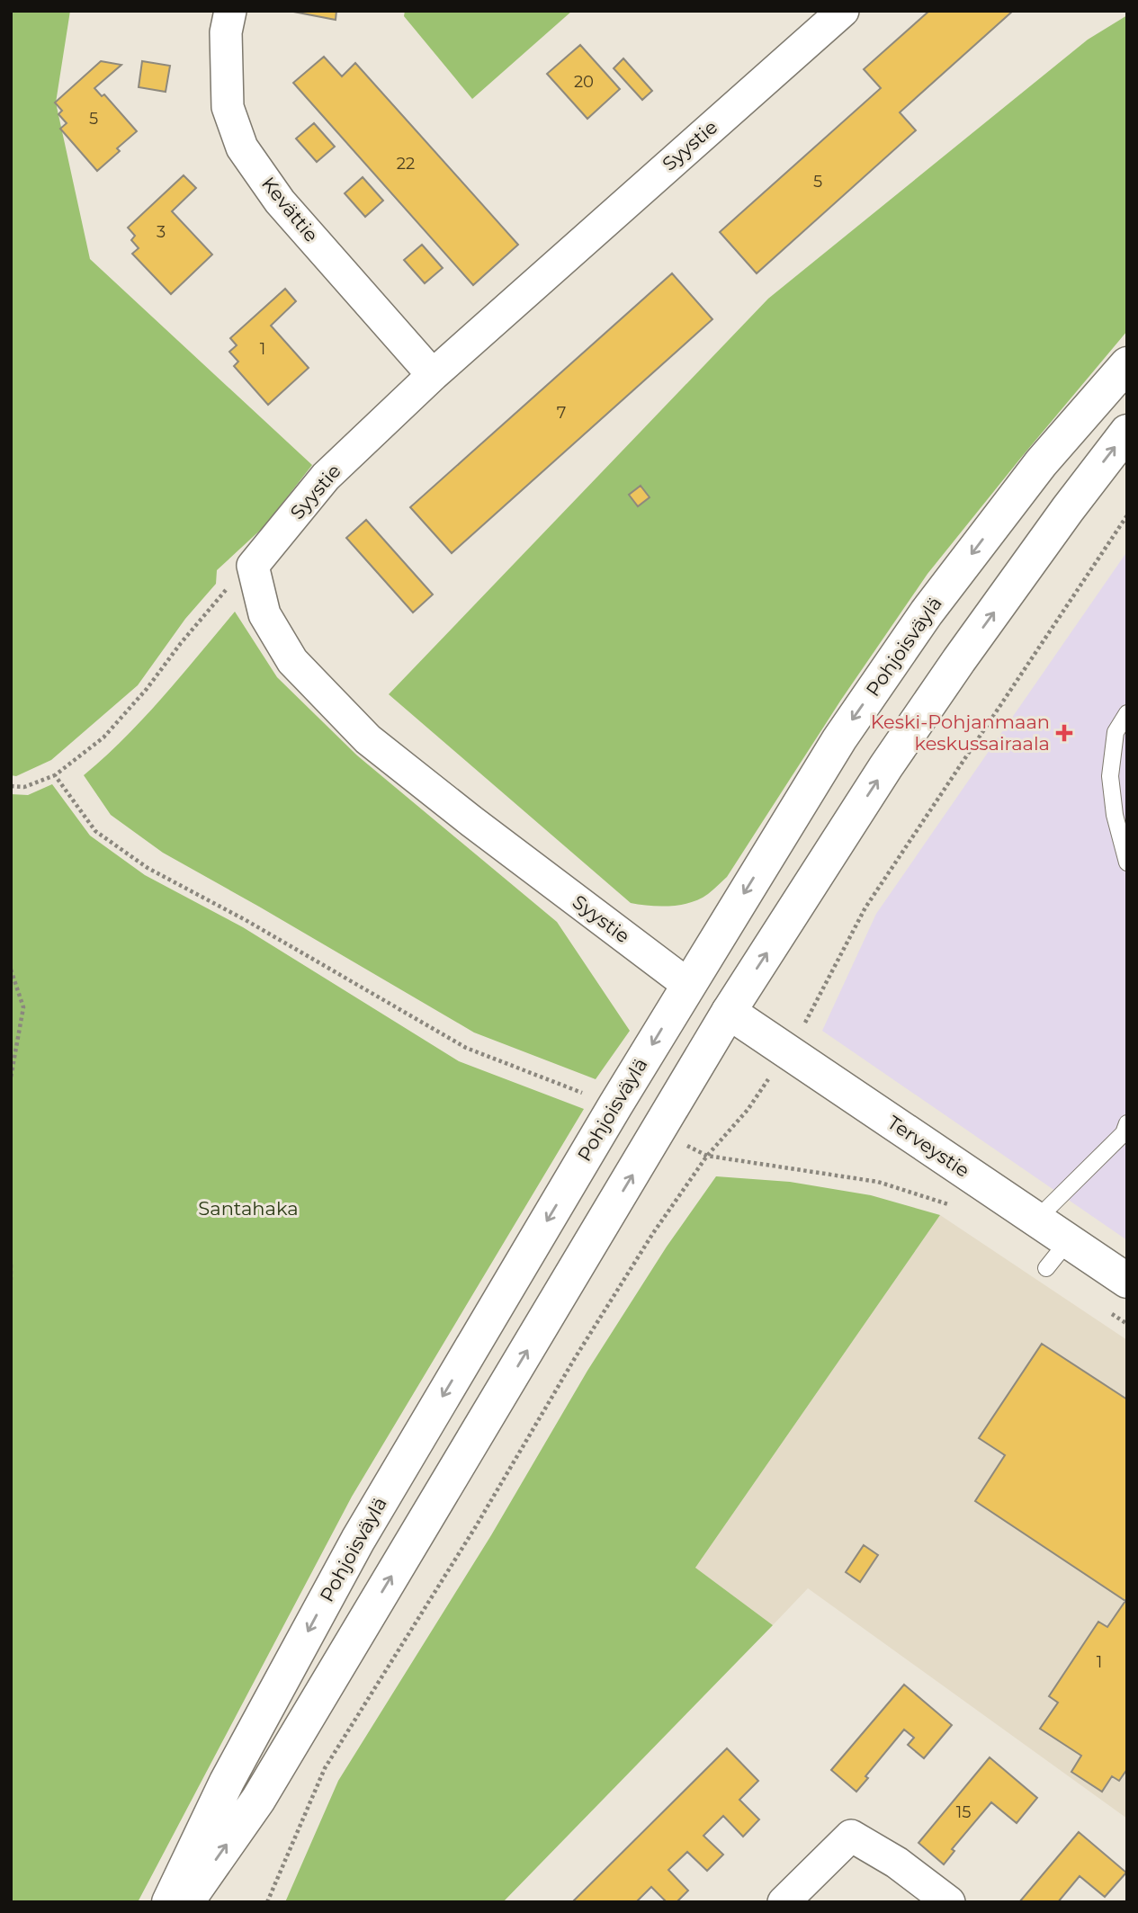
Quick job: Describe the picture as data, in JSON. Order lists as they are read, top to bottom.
{
  "streets": {
    "main road": ["Pohjoisväylä", "Terveystie"],
    "street": ["Syystie", "Kevättie"]
  },
  "crossings": [
    ["Syystie", "Kevättie"],
    ["Syystie", "Pohjoisväylä"],
    ["Syystie", "Terveystie"],
    ["Pohjoisväylä", "Terveystie"]
  ],
  "parks": ["Santahaka"],
  "places": {
    "health": ["Keski-Pohjanmaan keskussairaala"]
  },
  "house_numbers": [
    "20",
    "5",
    "22",
    "5",
    "3",
    "1",
    "7",
    "1",
    "15"
  ]
}
